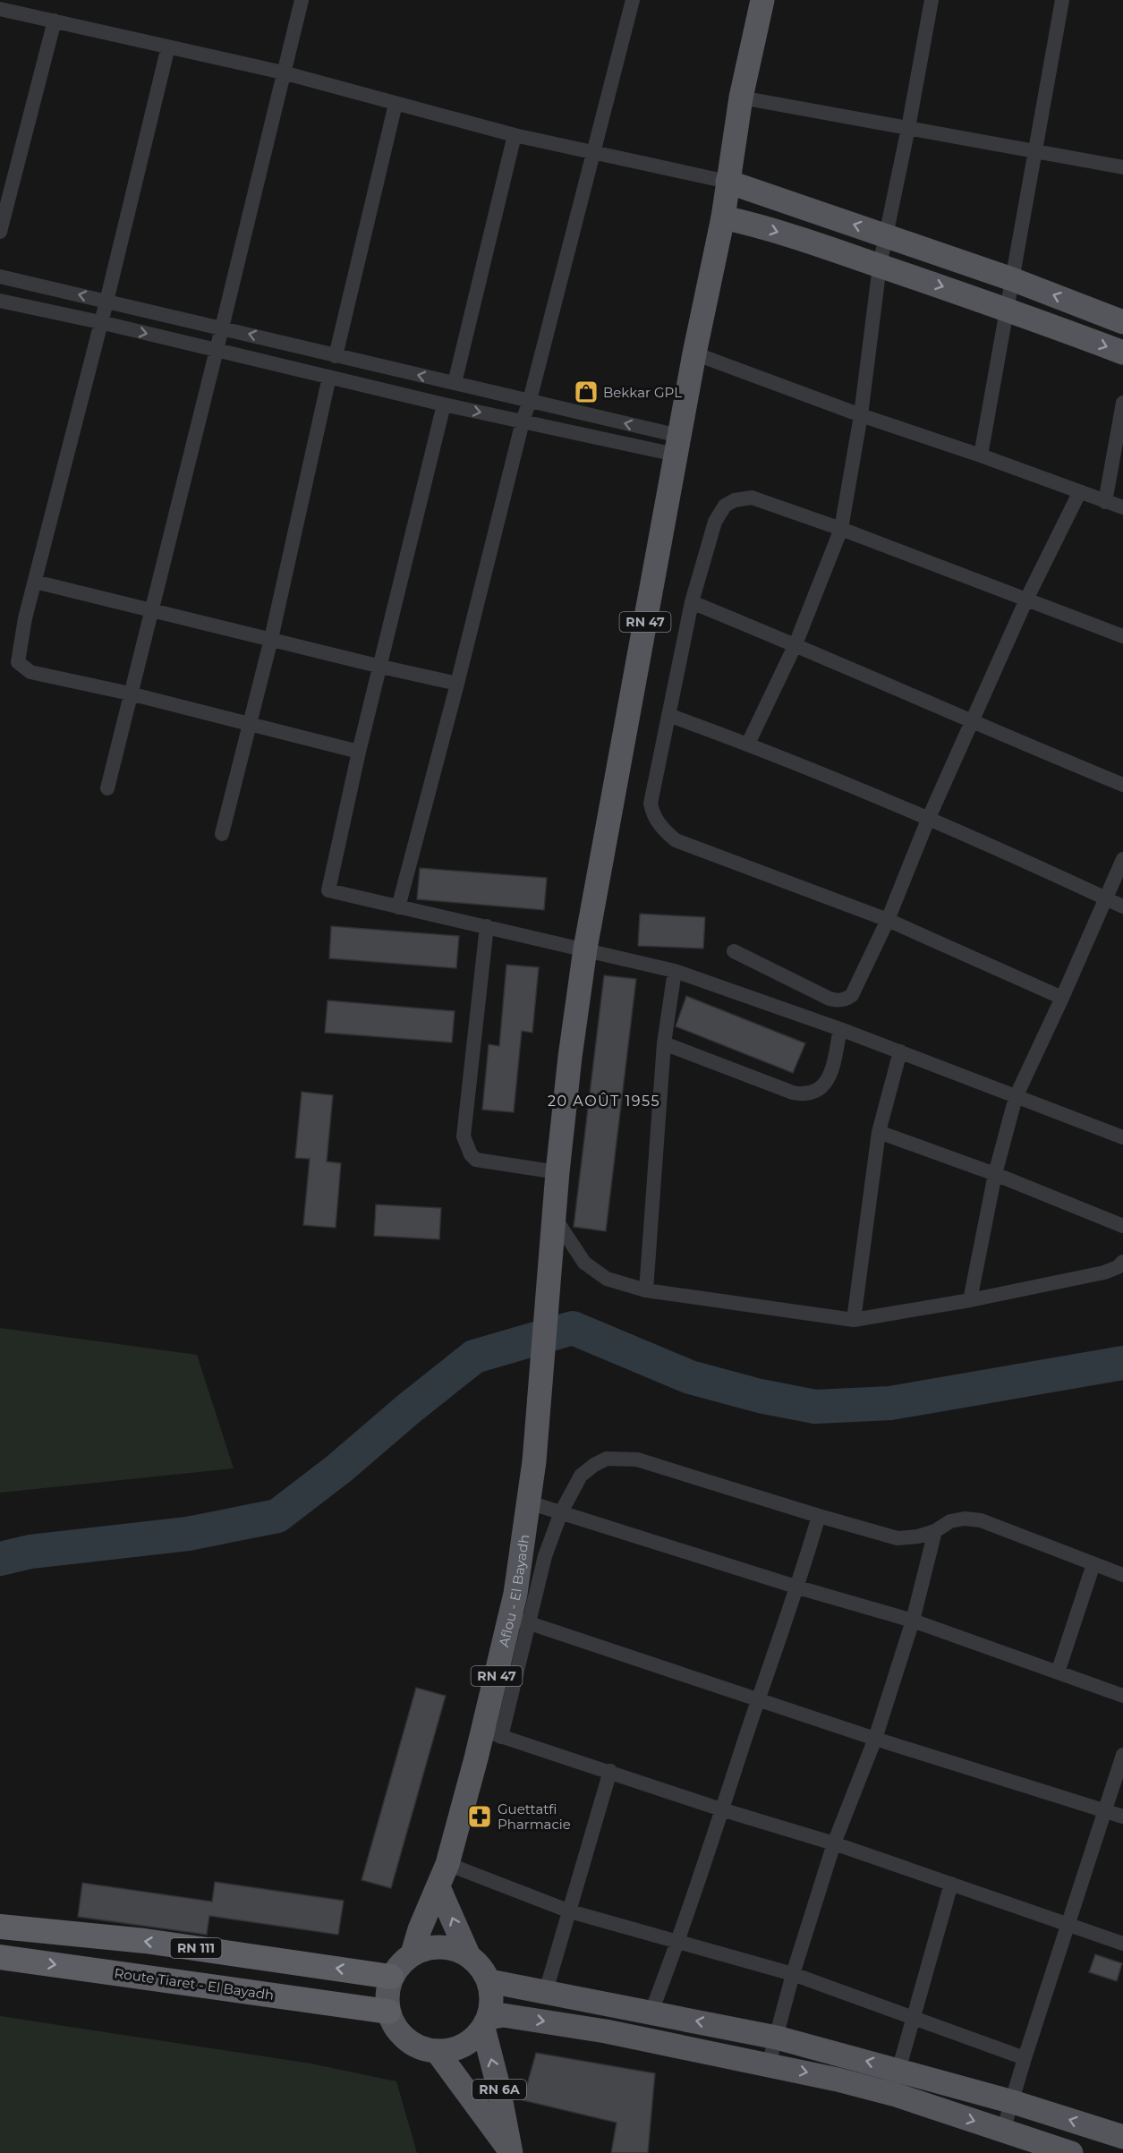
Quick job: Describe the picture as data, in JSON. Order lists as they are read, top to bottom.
{
  "streets": {
    "highway": ["RN 111", "Route Tiaret - El Bayadh"],
    "main road": ["RN 47", "Aflou - El Bayadh", "RN 6A"]
  },
  "crossings": [
    ["RN 47", "Aflou - El Bayadh"],
    ["Aflou - El Bayadh", "RN 111"],
    ["Aflou - El Bayadh", "Route Tiaret - El Bayadh"],
    ["Aflou - El Bayadh", "RN 6A"],
    ["RN 111", "Route Tiaret - El Bayadh"],
    ["RN 111", "RN 6A"],
    ["Route Tiaret - El Bayadh", "RN 6A"]
  ],
  "districts": ["20 AOÛT 1955"],
  "places": {
    "shop": ["Bekkar GPL"],
    "pharmacy": ["Guettatfi Pharmacie"]
  }
}
